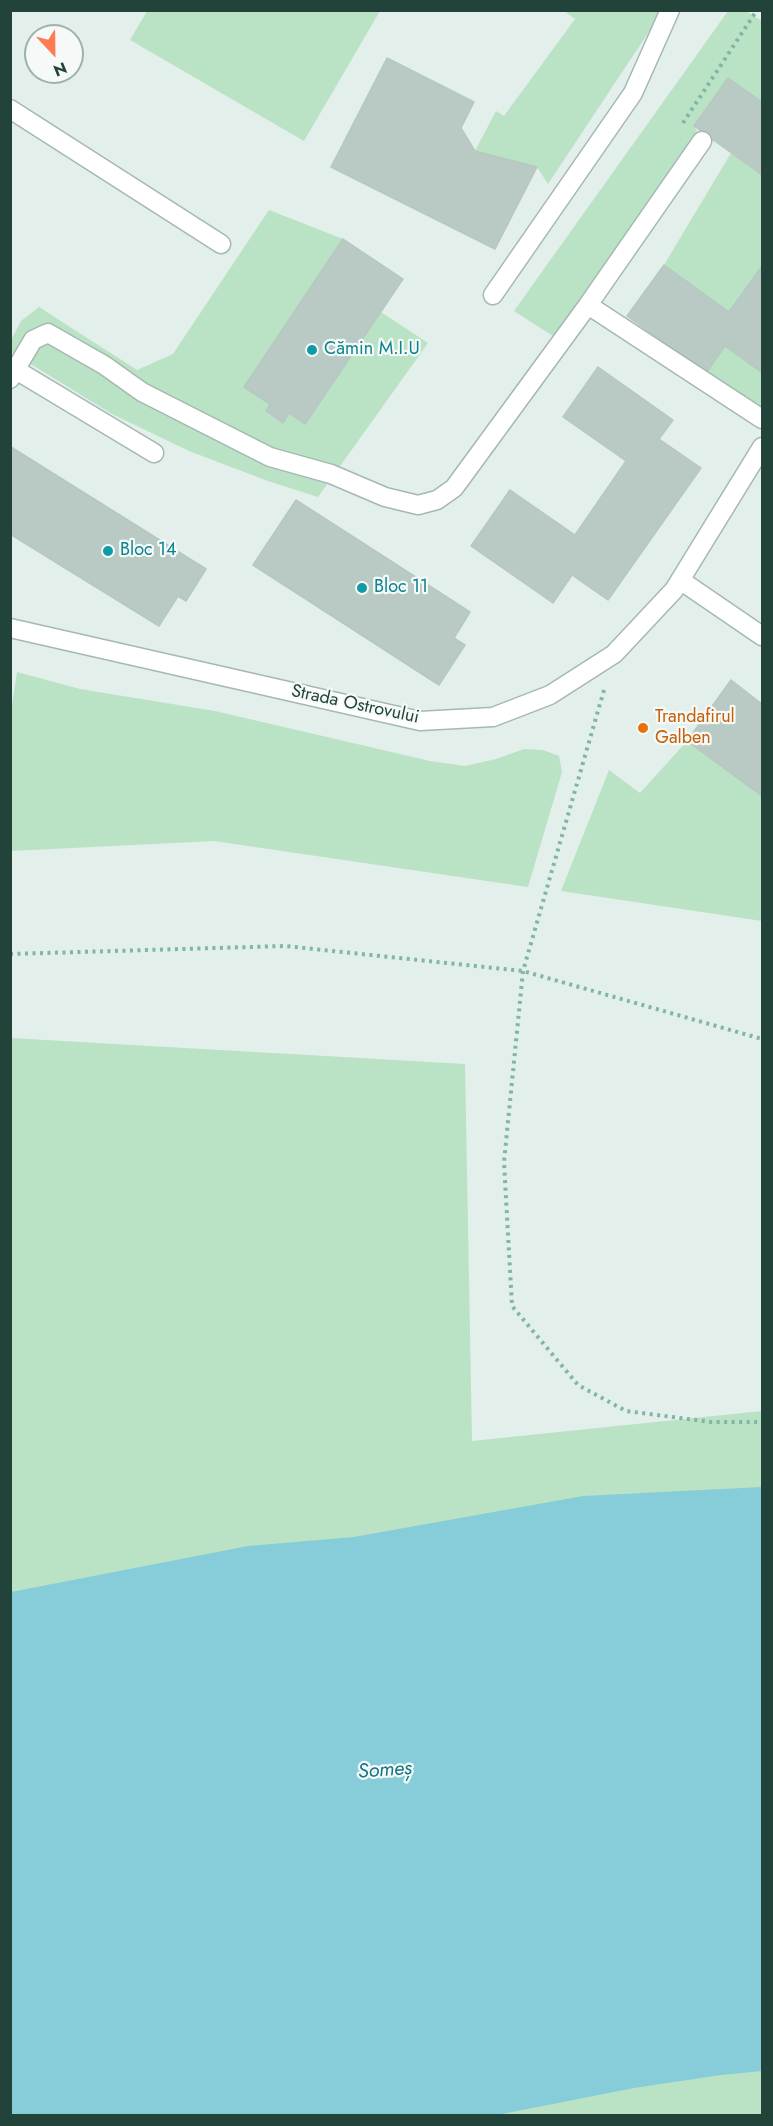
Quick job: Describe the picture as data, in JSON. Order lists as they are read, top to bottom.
{
  "streets": {
    "street": ["Strada Ostrovului"]
  },
  "water": ["Someș"],
  "places": [
    "Cămin M.I.U",
    "Bloc 14",
    "Bloc 11",
    "Trandafirul Galben"
  ],
  "north": "bottom"
}
